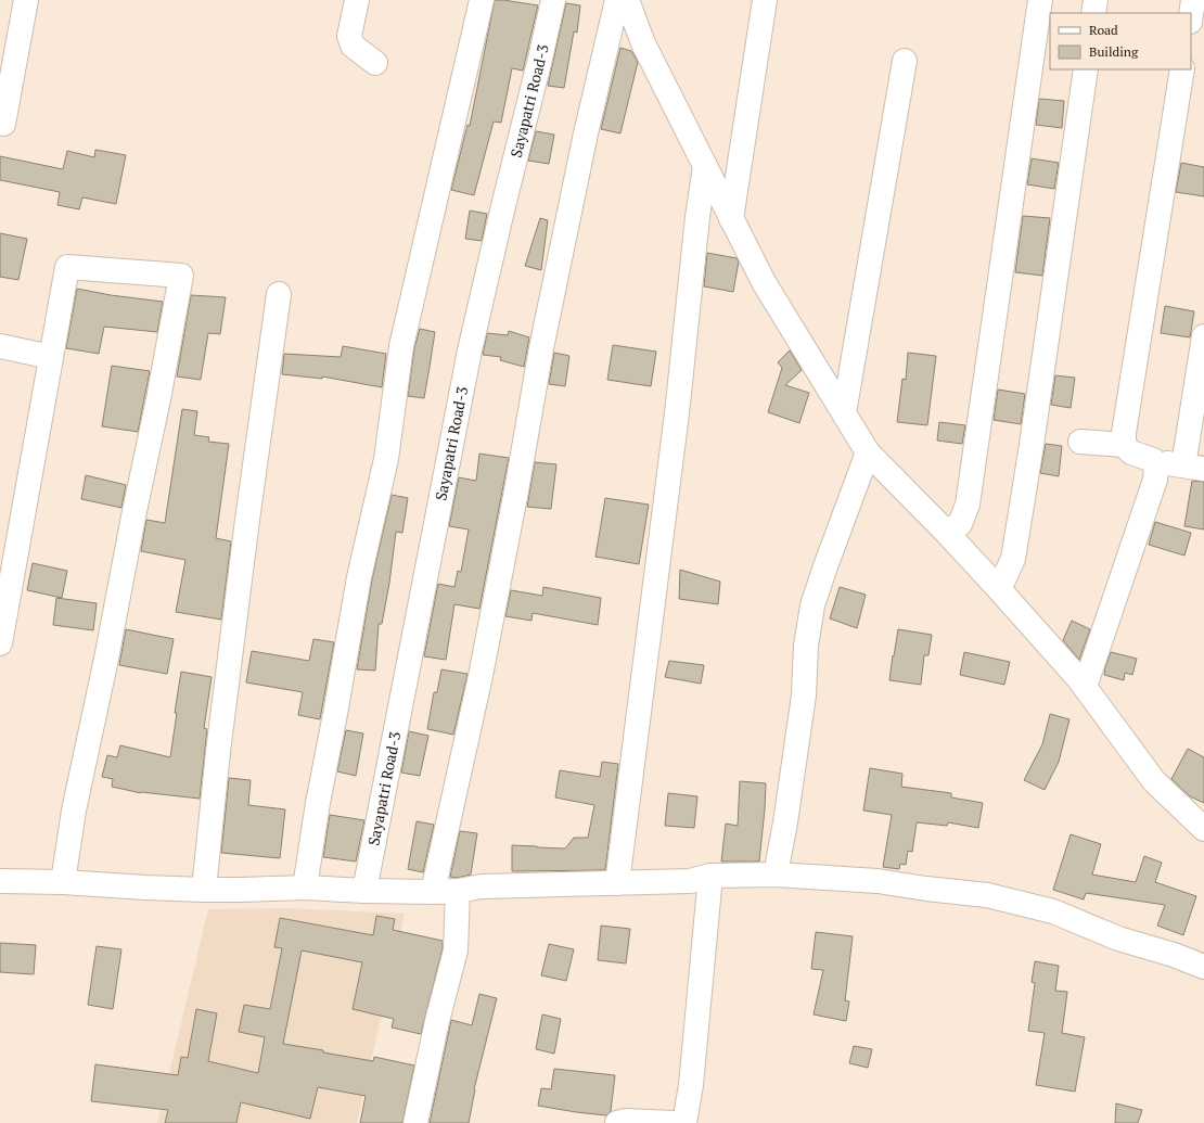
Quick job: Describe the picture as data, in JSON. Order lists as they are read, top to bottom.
{
  "streets": {
    "street": ["Sayapatri Road-3"]
  },
  "legend": ["Road", "Building"]
}
